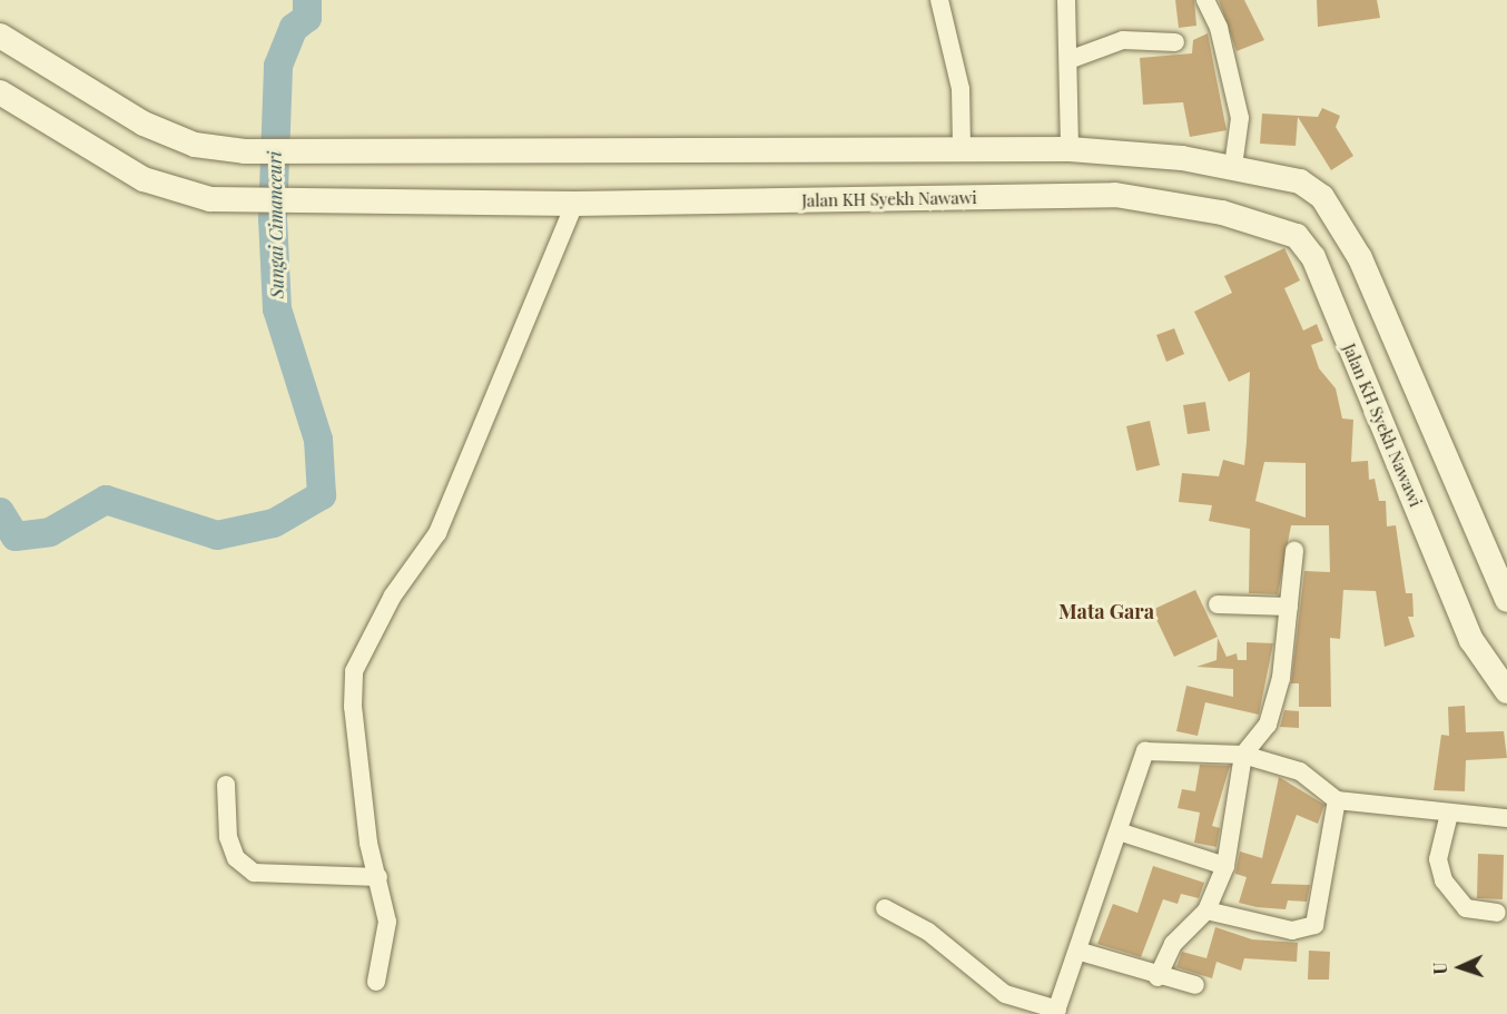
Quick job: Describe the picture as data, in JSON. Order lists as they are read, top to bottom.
{
  "streets": {
    "main road": ["Jalan KH Syekh Nawawi"]
  },
  "districts": ["Mata Gara"],
  "water": ["Sungai Cimanceuri"],
  "north": "left"
}
